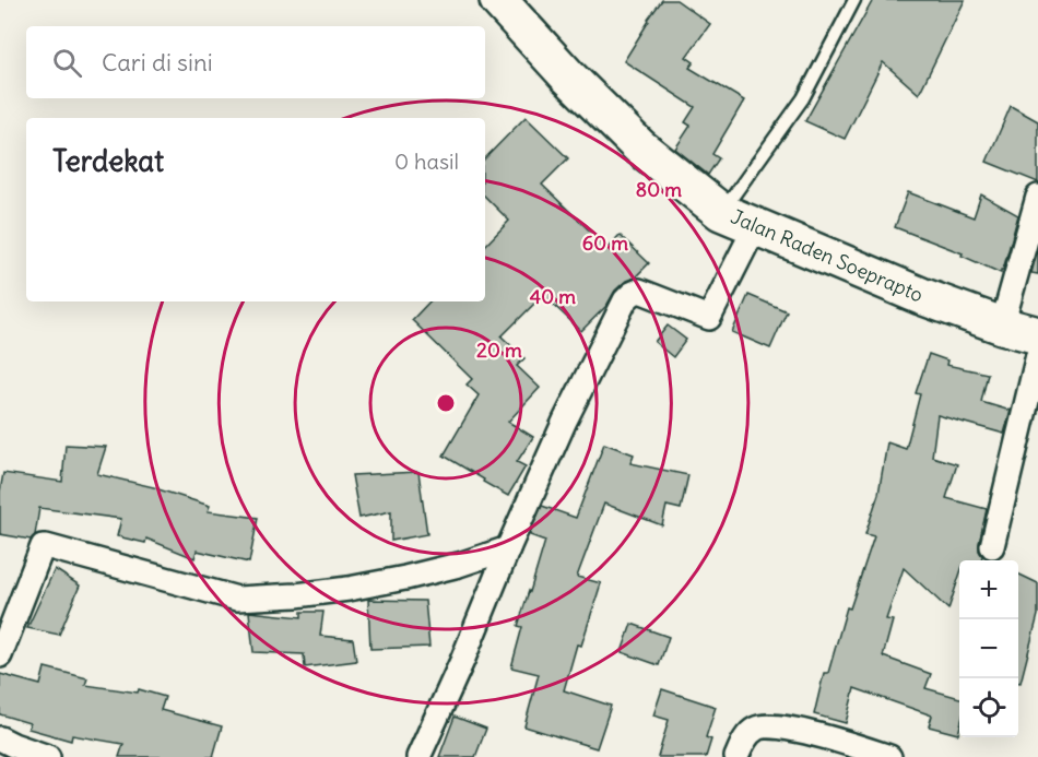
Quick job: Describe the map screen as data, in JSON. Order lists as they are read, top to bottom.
{
  "streets": {
    "highway": ["Jalan Raden Soeprapto"]
  },
  "page": {
    "search": "Cari di sini",
    "heading": ["Terdekat", "0 hasil"],
    "map_buttons": ["+", "−"]
  },
  "rings": [
    "80 m",
    "60 m",
    "40 m",
    "20 m"
  ]
}
